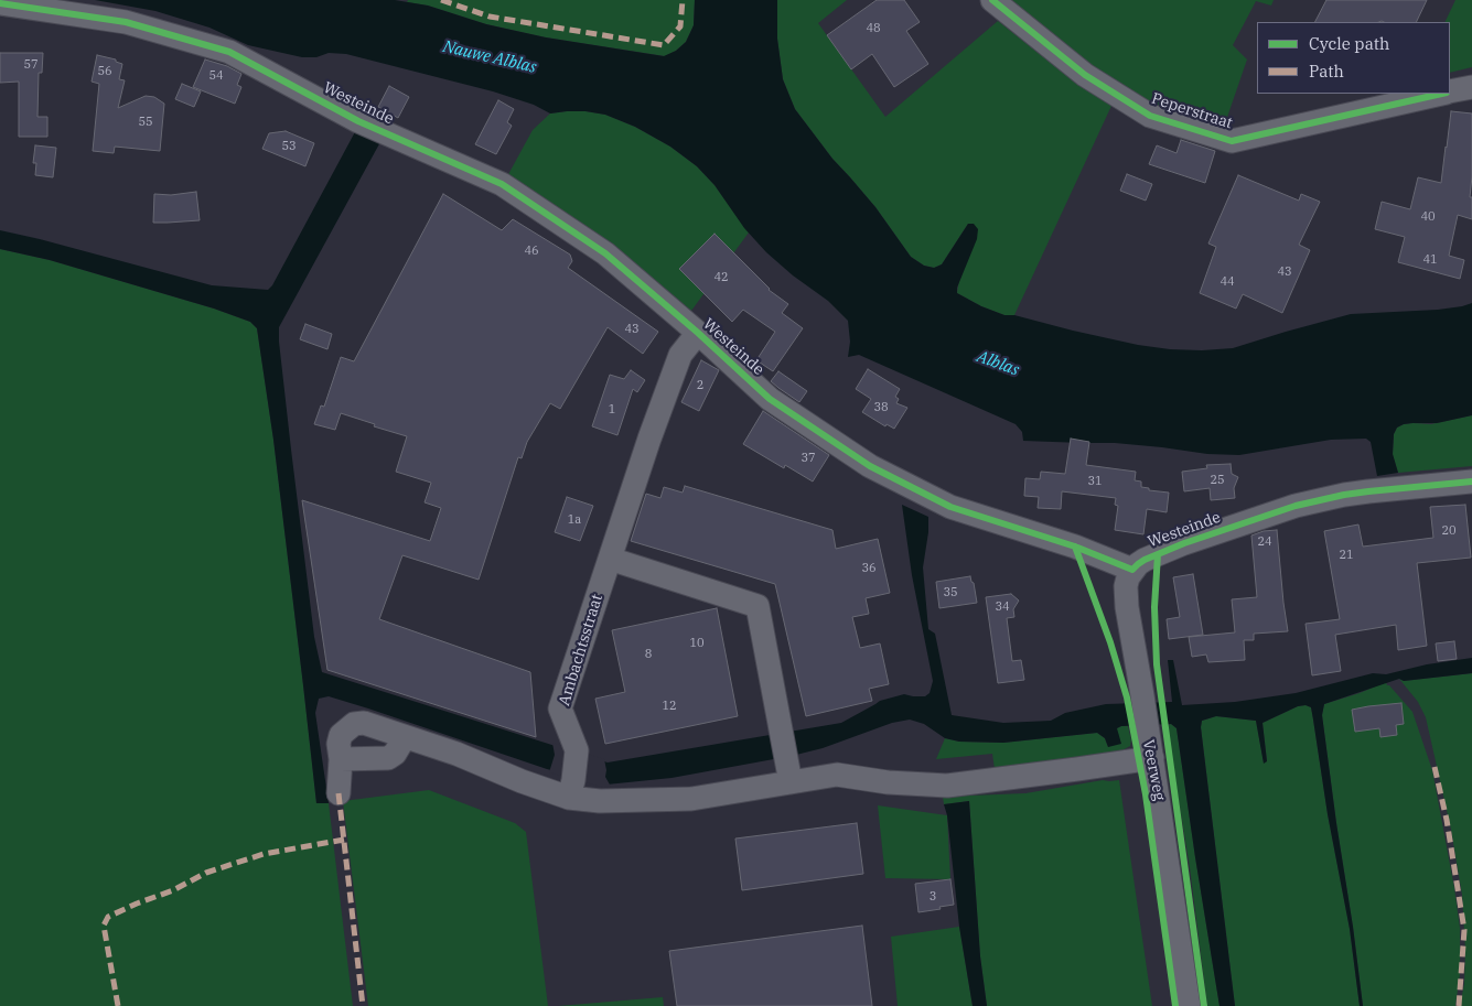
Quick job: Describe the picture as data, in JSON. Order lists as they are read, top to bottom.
{
  "streets": {
    "street": [
      "Westeinde",
      "Peperstraat",
      "Ambachtsstraat",
      "Veerweg"
    ]
  },
  "crossings": [
    ["Westeinde", "Ambachtsstraat"],
    ["Westeinde", "Veerweg"]
  ],
  "water": ["Nauwe Alblas", "Alblas"],
  "house_numbers": [
    "48",
    "57",
    "56",
    "54",
    "55",
    "53",
    "40",
    "46",
    "41",
    "43",
    "42",
    "44",
    "43",
    "2",
    "38",
    "1",
    "37",
    "25",
    "31",
    "1a",
    "20",
    "24",
    "21",
    "36",
    "35",
    "34",
    "10",
    "8",
    "12",
    "3"
  ],
  "legend": ["Cycle path", "Path"]
}
